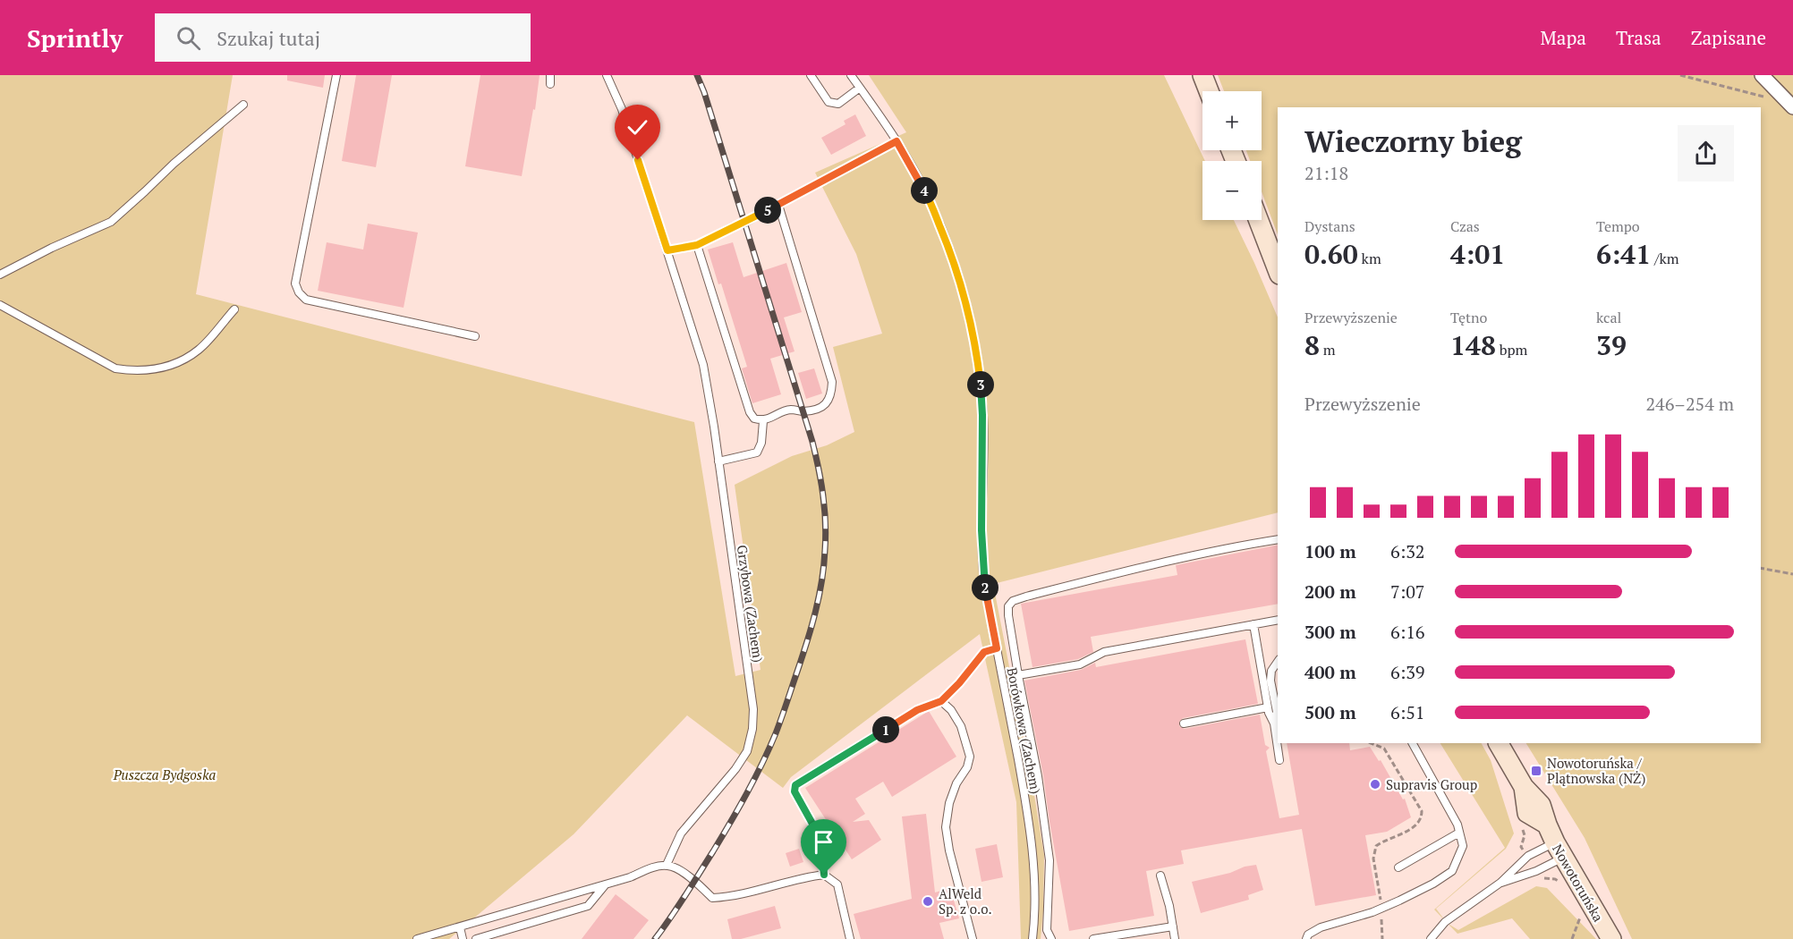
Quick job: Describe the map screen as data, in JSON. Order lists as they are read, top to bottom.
{
  "streets": {
    "main road": ["Nowotoruńska"],
    "lane": ["Grzybowa (Zachem)", "Borówkowa (Zachem)"]
  },
  "parks": ["Puszcza Bydgoska"],
  "places": {
    "transit": ["Nowotoruńska / Plątnowska (NŻ)"],
    "other": ["Supravis Group", "AlWeld Sp. z o.o."]
  },
  "page": {
    "header": "Sprintly",
    "search": "Szukaj tutaj",
    "nav": ["Mapa", "Trasa", "Zapisane"],
    "map_buttons": ["+", "−"],
    "heading": ["Wieczorny bieg", "21:18"],
    "pins": [
      "4",
      "5",
      "3",
      "2",
      "1"
    ],
    "stats": [
      ["Dystans", "0.60 km"],
      ["Czas", "4:01"],
      ["Tempo", "6:41 /km"],
      ["Przewyższenie", "8 m"],
      ["Tętno", "148 bpm"],
      ["kcal", "39"]
    ],
    "chart": ["Przewyższenie", "246–254 m"],
    "list": [
      {
        "name": "100 m",
        "note": "6:32"
      },
      {
        "name": "200 m",
        "note": "7:07"
      },
      {
        "name": "300 m",
        "note": "6:16"
      },
      {
        "name": "400 m",
        "note": "6:39"
      },
      {
        "name": "500 m",
        "note": "6:51"
      }
    ]
  }
}
